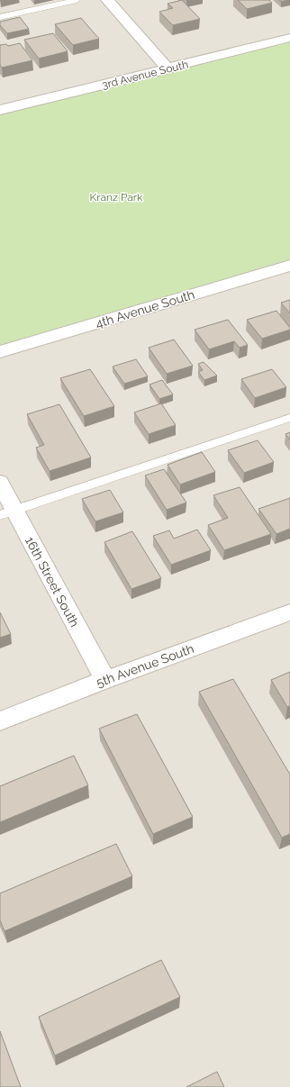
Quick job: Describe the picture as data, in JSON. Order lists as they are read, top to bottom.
{
  "streets": {
    "street": [
      "3rd Avenue South",
      "4th Avenue South",
      "16th Street South",
      "5th Avenue South"
    ]
  },
  "crossings": [
    ["16th Street South", "5th Avenue South"]
  ],
  "parks": ["Kranz Park"]
}
